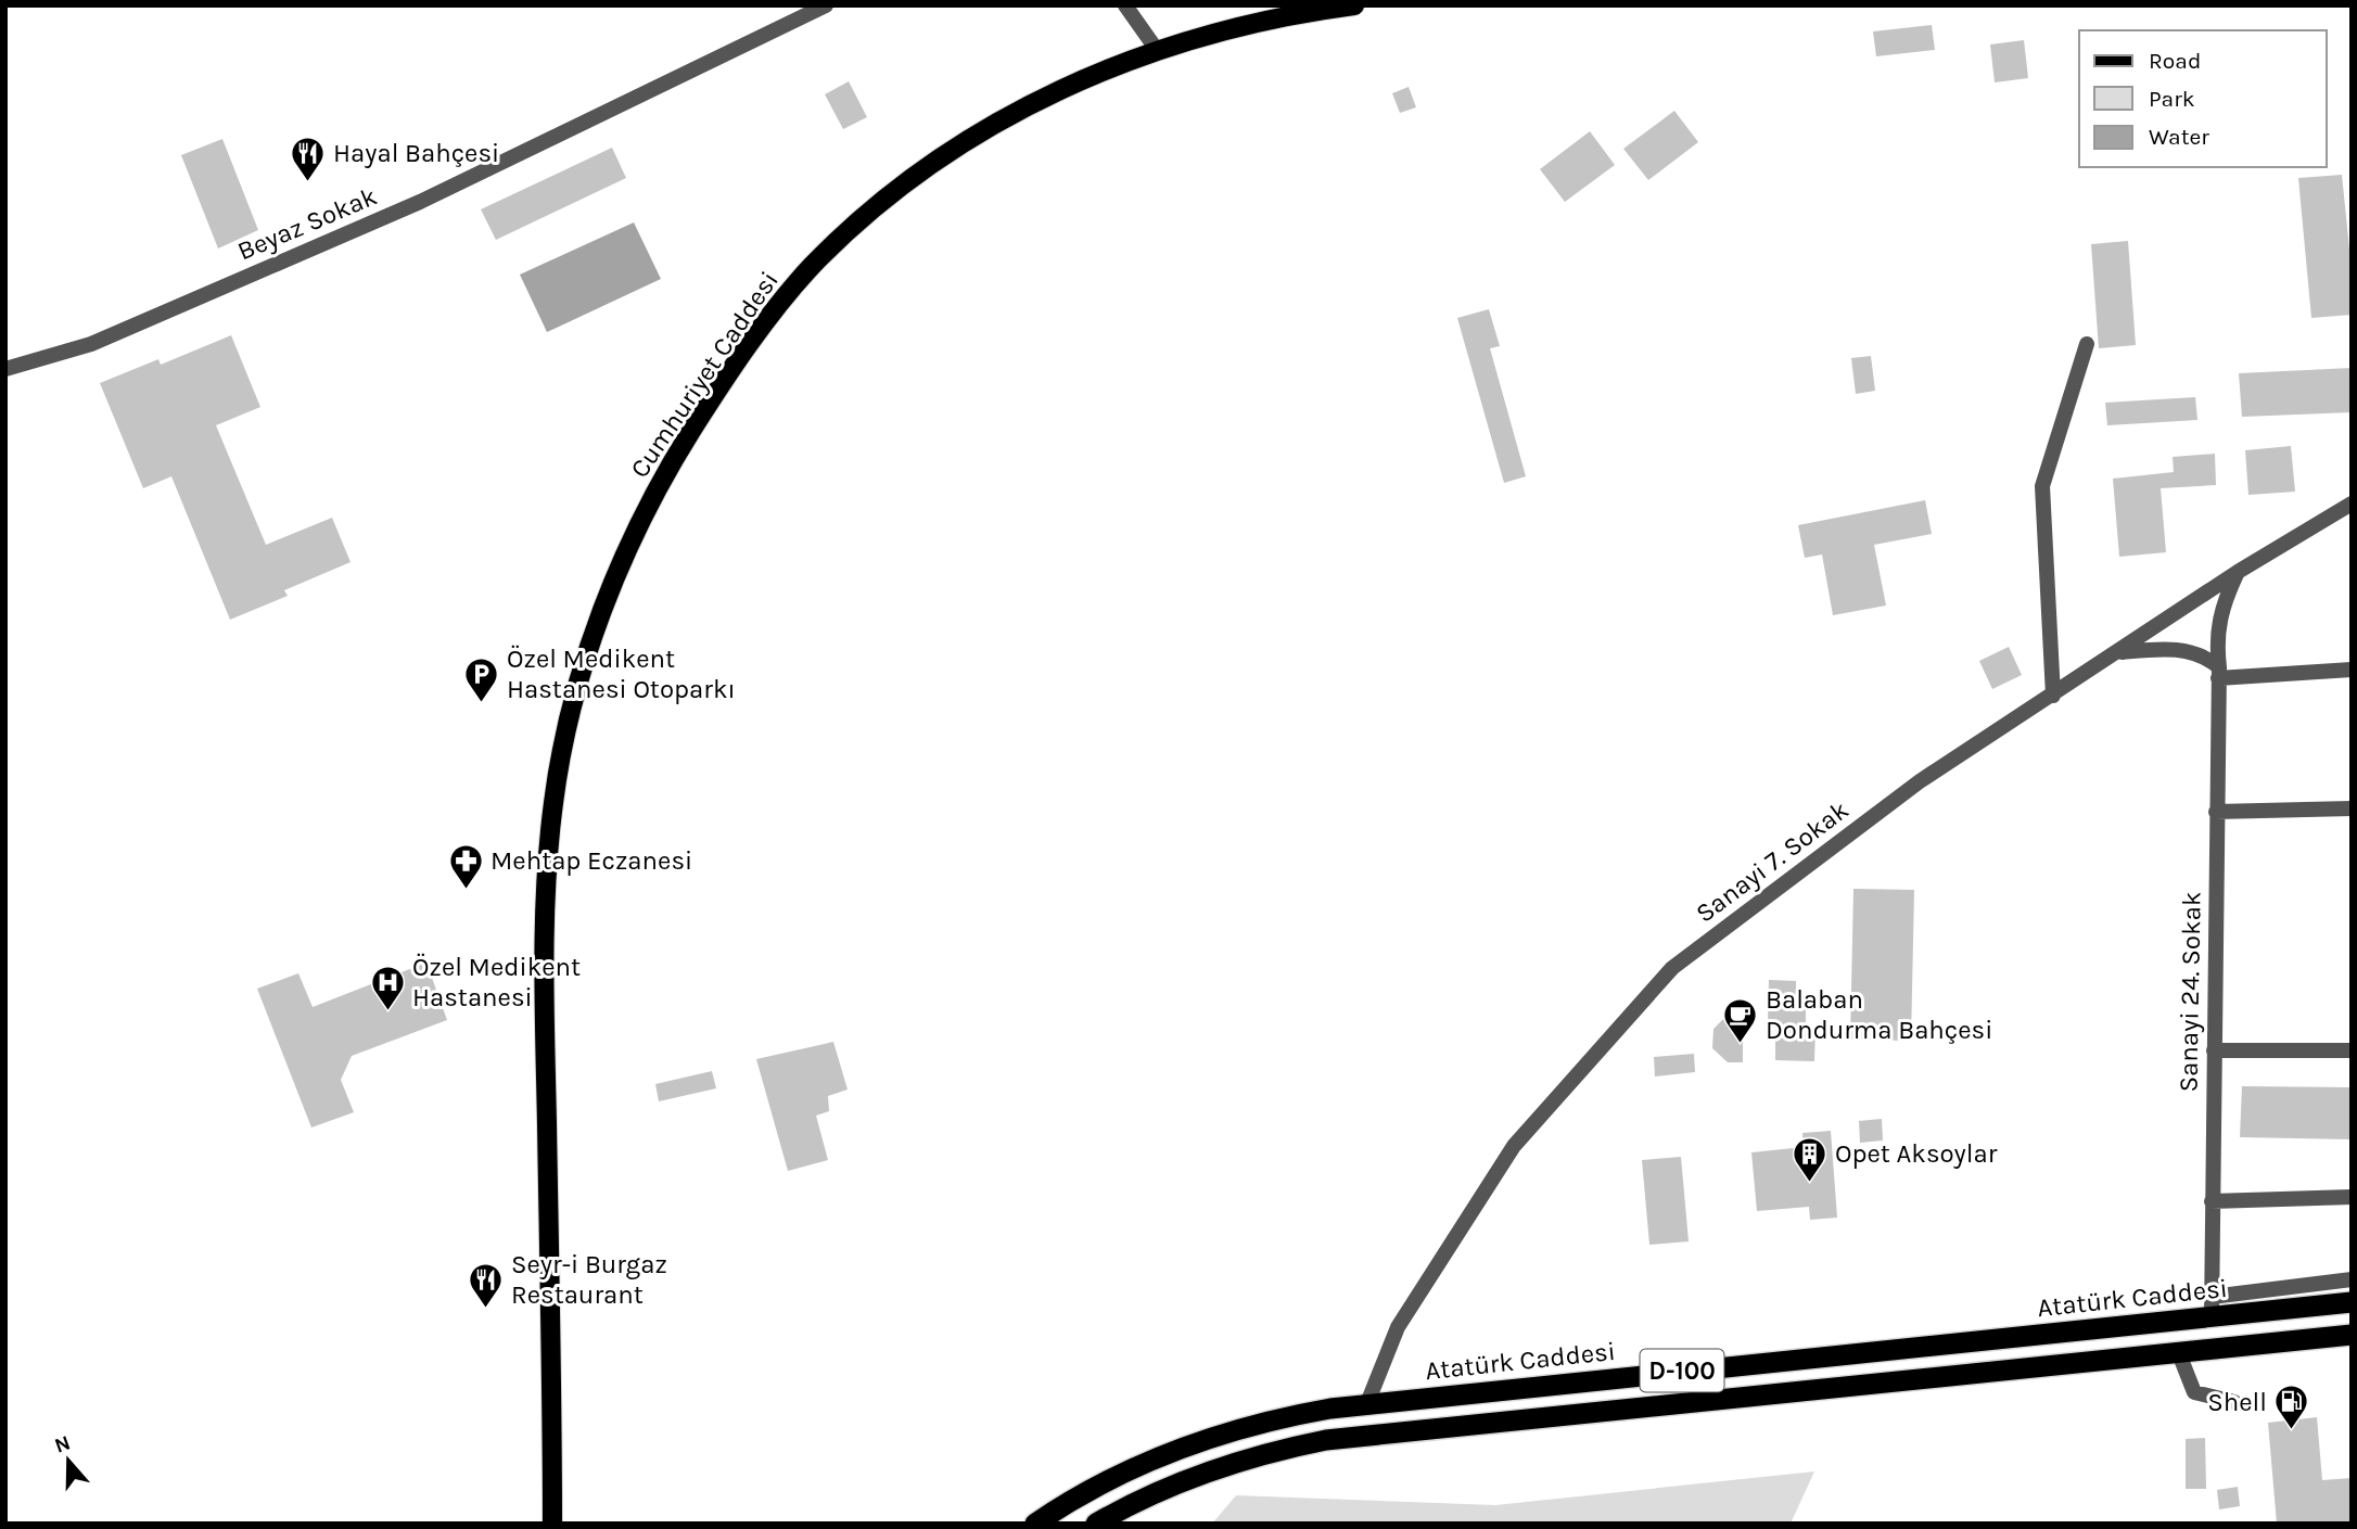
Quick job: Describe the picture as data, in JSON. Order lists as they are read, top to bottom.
{
  "streets": {
    "highway": ["Atatürk Caddesi", "D-100"],
    "main road": ["Cumhuriyet Caddesi"],
    "street": ["Beyaz Sokak", "Sanayi 7. Sokak", "Sanayi 24. Sokak"]
  },
  "crossings": [
    ["Sanayi 7. Sokak", "Sanayi 24. Sokak"],
    ["Sanayi 7. Sokak", "Atatürk Caddesi"],
    ["Sanayi 24. Sokak", "Atatürk Caddesi"]
  ],
  "places": {
    "restaurant": ["Hayal Bahçesi", "Seyr-i Burgaz Restaurant"],
    "parking": ["Özel Medikent Hastanesi Otoparkı"],
    "pharmacy": ["Mehtap Eczanesi"],
    "hospital": ["Özel Medikent Hastanesi"],
    "cafe": ["Balaban Dondurma Bahçesi"],
    "building": ["Opet Aksoylar"],
    "fuel station": ["Shell"]
  },
  "legend": ["Road", "Park", "Water"],
  "north": "top"
}
